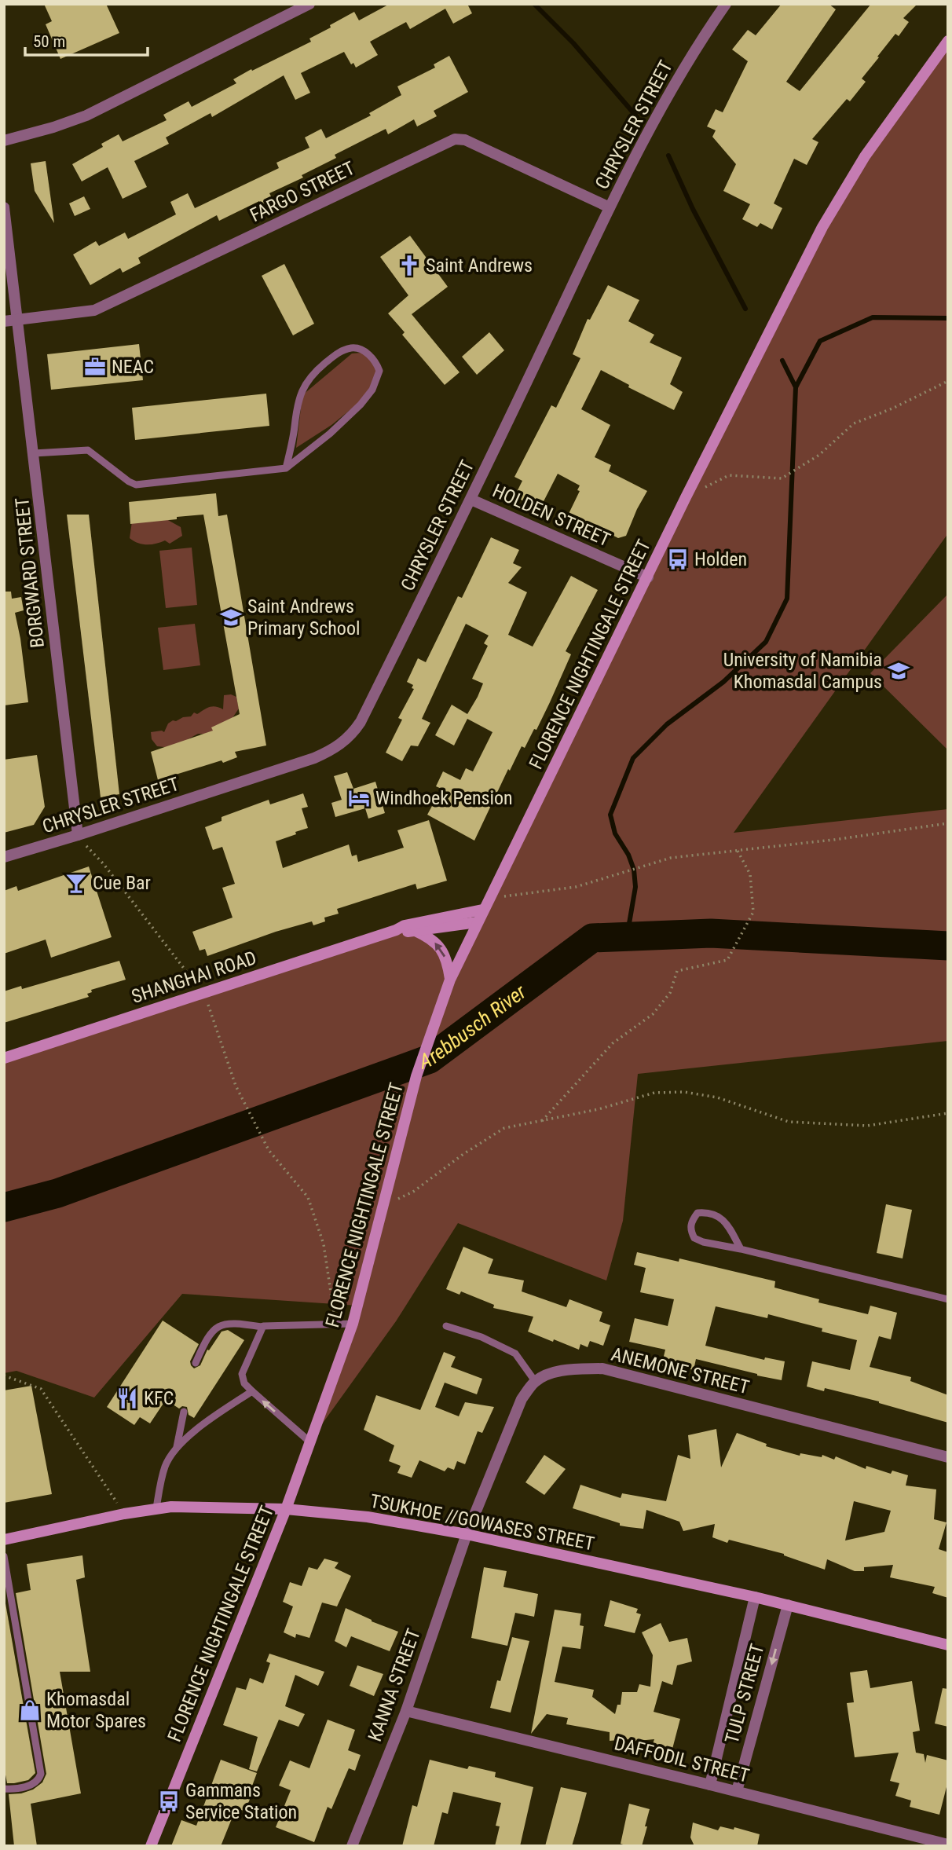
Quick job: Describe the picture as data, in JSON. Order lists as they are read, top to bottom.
{
  "streets": {
    "main road": ["FLORENCE NIGHTINGALE STREET", "SHANGHAI ROAD", "TSUKHOE //GOWASES STREET"],
    "street": [
      "CHRYSLER STREET",
      "FARGO STREET",
      "HOLDEN STREET",
      "BORGWARD STREET",
      "ANEMONE STREET",
      "KANNA STREET",
      "TULP STREET",
      "DAFFODIL STREET"
    ]
  },
  "crossings": [
    ["CHRYSLER STREET", "FARGO STREET"],
    ["CHRYSLER STREET", "HOLDEN STREET"],
    ["CHRYSLER STREET", "BORGWARD STREET"],
    ["FARGO STREET", "BORGWARD STREET"],
    ["HOLDEN STREET", "FLORENCE NIGHTINGALE STREET"],
    ["FLORENCE NIGHTINGALE STREET", "SHANGHAI ROAD"],
    ["FLORENCE NIGHTINGALE STREET", "TSUKHOE //GOWASES STREET"],
    ["TSUKHOE //GOWASES STREET", "KANNA STREET"],
    ["TSUKHOE //GOWASES STREET", "TULP STREET"],
    ["KANNA STREET", "DAFFODIL STREET"],
    ["TULP STREET", "DAFFODIL STREET"]
  ],
  "water": ["Arebbusch River"],
  "places": {
    "church": ["Saint Andrews"],
    "office": ["NEAC"],
    "bus stop": ["Holden", "Gammans Service Station"],
    "school or university": ["Saint Andrews Primary School", "University of Namibia Khomasdal Campus"],
    "hotel": ["Windhoek Pension"],
    "bar": ["Cue Bar"],
    "restaurant": ["KFC"],
    "shop": ["Khomasdal Motor Spares"]
  },
  "scale_bar": "50 m"
}
